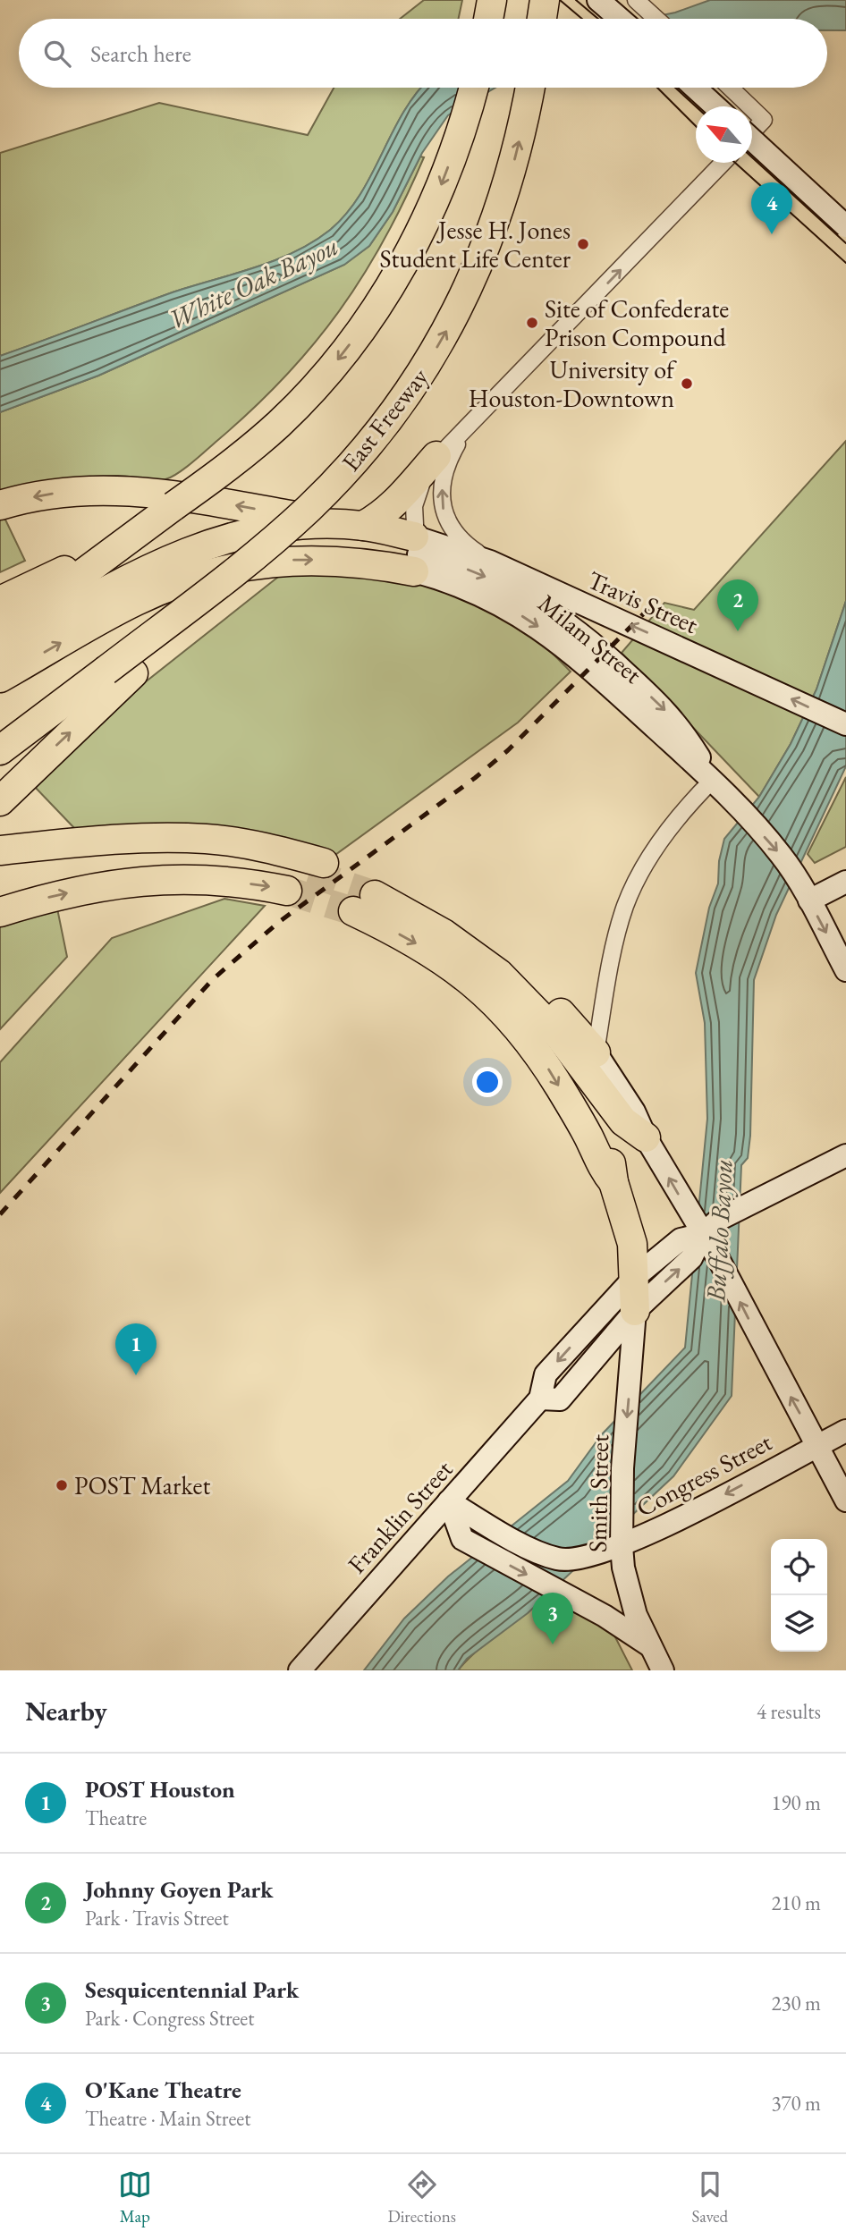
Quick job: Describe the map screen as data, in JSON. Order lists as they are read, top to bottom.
{
  "streets": {
    "highway": ["East Freeway"],
    "main road": [
      "Travis Street",
      "Milam Street",
      "Congress Street",
      "Smith Street",
      "Franklin Street"
    ]
  },
  "crossings": [
    ["Travis Street", "Milam Street"],
    ["Congress Street", "Smith Street"],
    ["Congress Street", "Franklin Street"],
    ["Smith Street", "Franklin Street"]
  ],
  "one_way": [
    "Travis Street",
    "Milam Street",
    "Congress Street",
    "Smith Street"
  ],
  "water": ["White Oak Bayou", "Buffalo Bayou"],
  "places": [
    "Jesse H. Jones Student Life Center",
    "Site of Confederate Prison Compound",
    "University of Houston-Downtown",
    "POST Market"
  ],
  "north": "top left",
  "page": {
    "search": "Search here",
    "pins": [
      "4",
      "2",
      "1",
      "3"
    ],
    "heading": ["Nearby", "4 results"],
    "list": [
      {
        "mark": "1",
        "name": "POST Houston",
        "note": "Theatre",
        "value": "190 m"
      },
      {
        "mark": "2",
        "name": "Johnny Goyen Park",
        "note": "Park · Travis Street",
        "value": "210 m"
      },
      {
        "mark": "3",
        "name": "Sesquicentennial Park",
        "note": "Park · Congress Street",
        "value": "230 m"
      },
      {
        "mark": "4",
        "name": "O'Kane Theatre",
        "note": "Theatre · Main Street",
        "value": "370 m"
      }
    ],
    "nav": ["Map", "Directions", "Saved"]
  }
}
